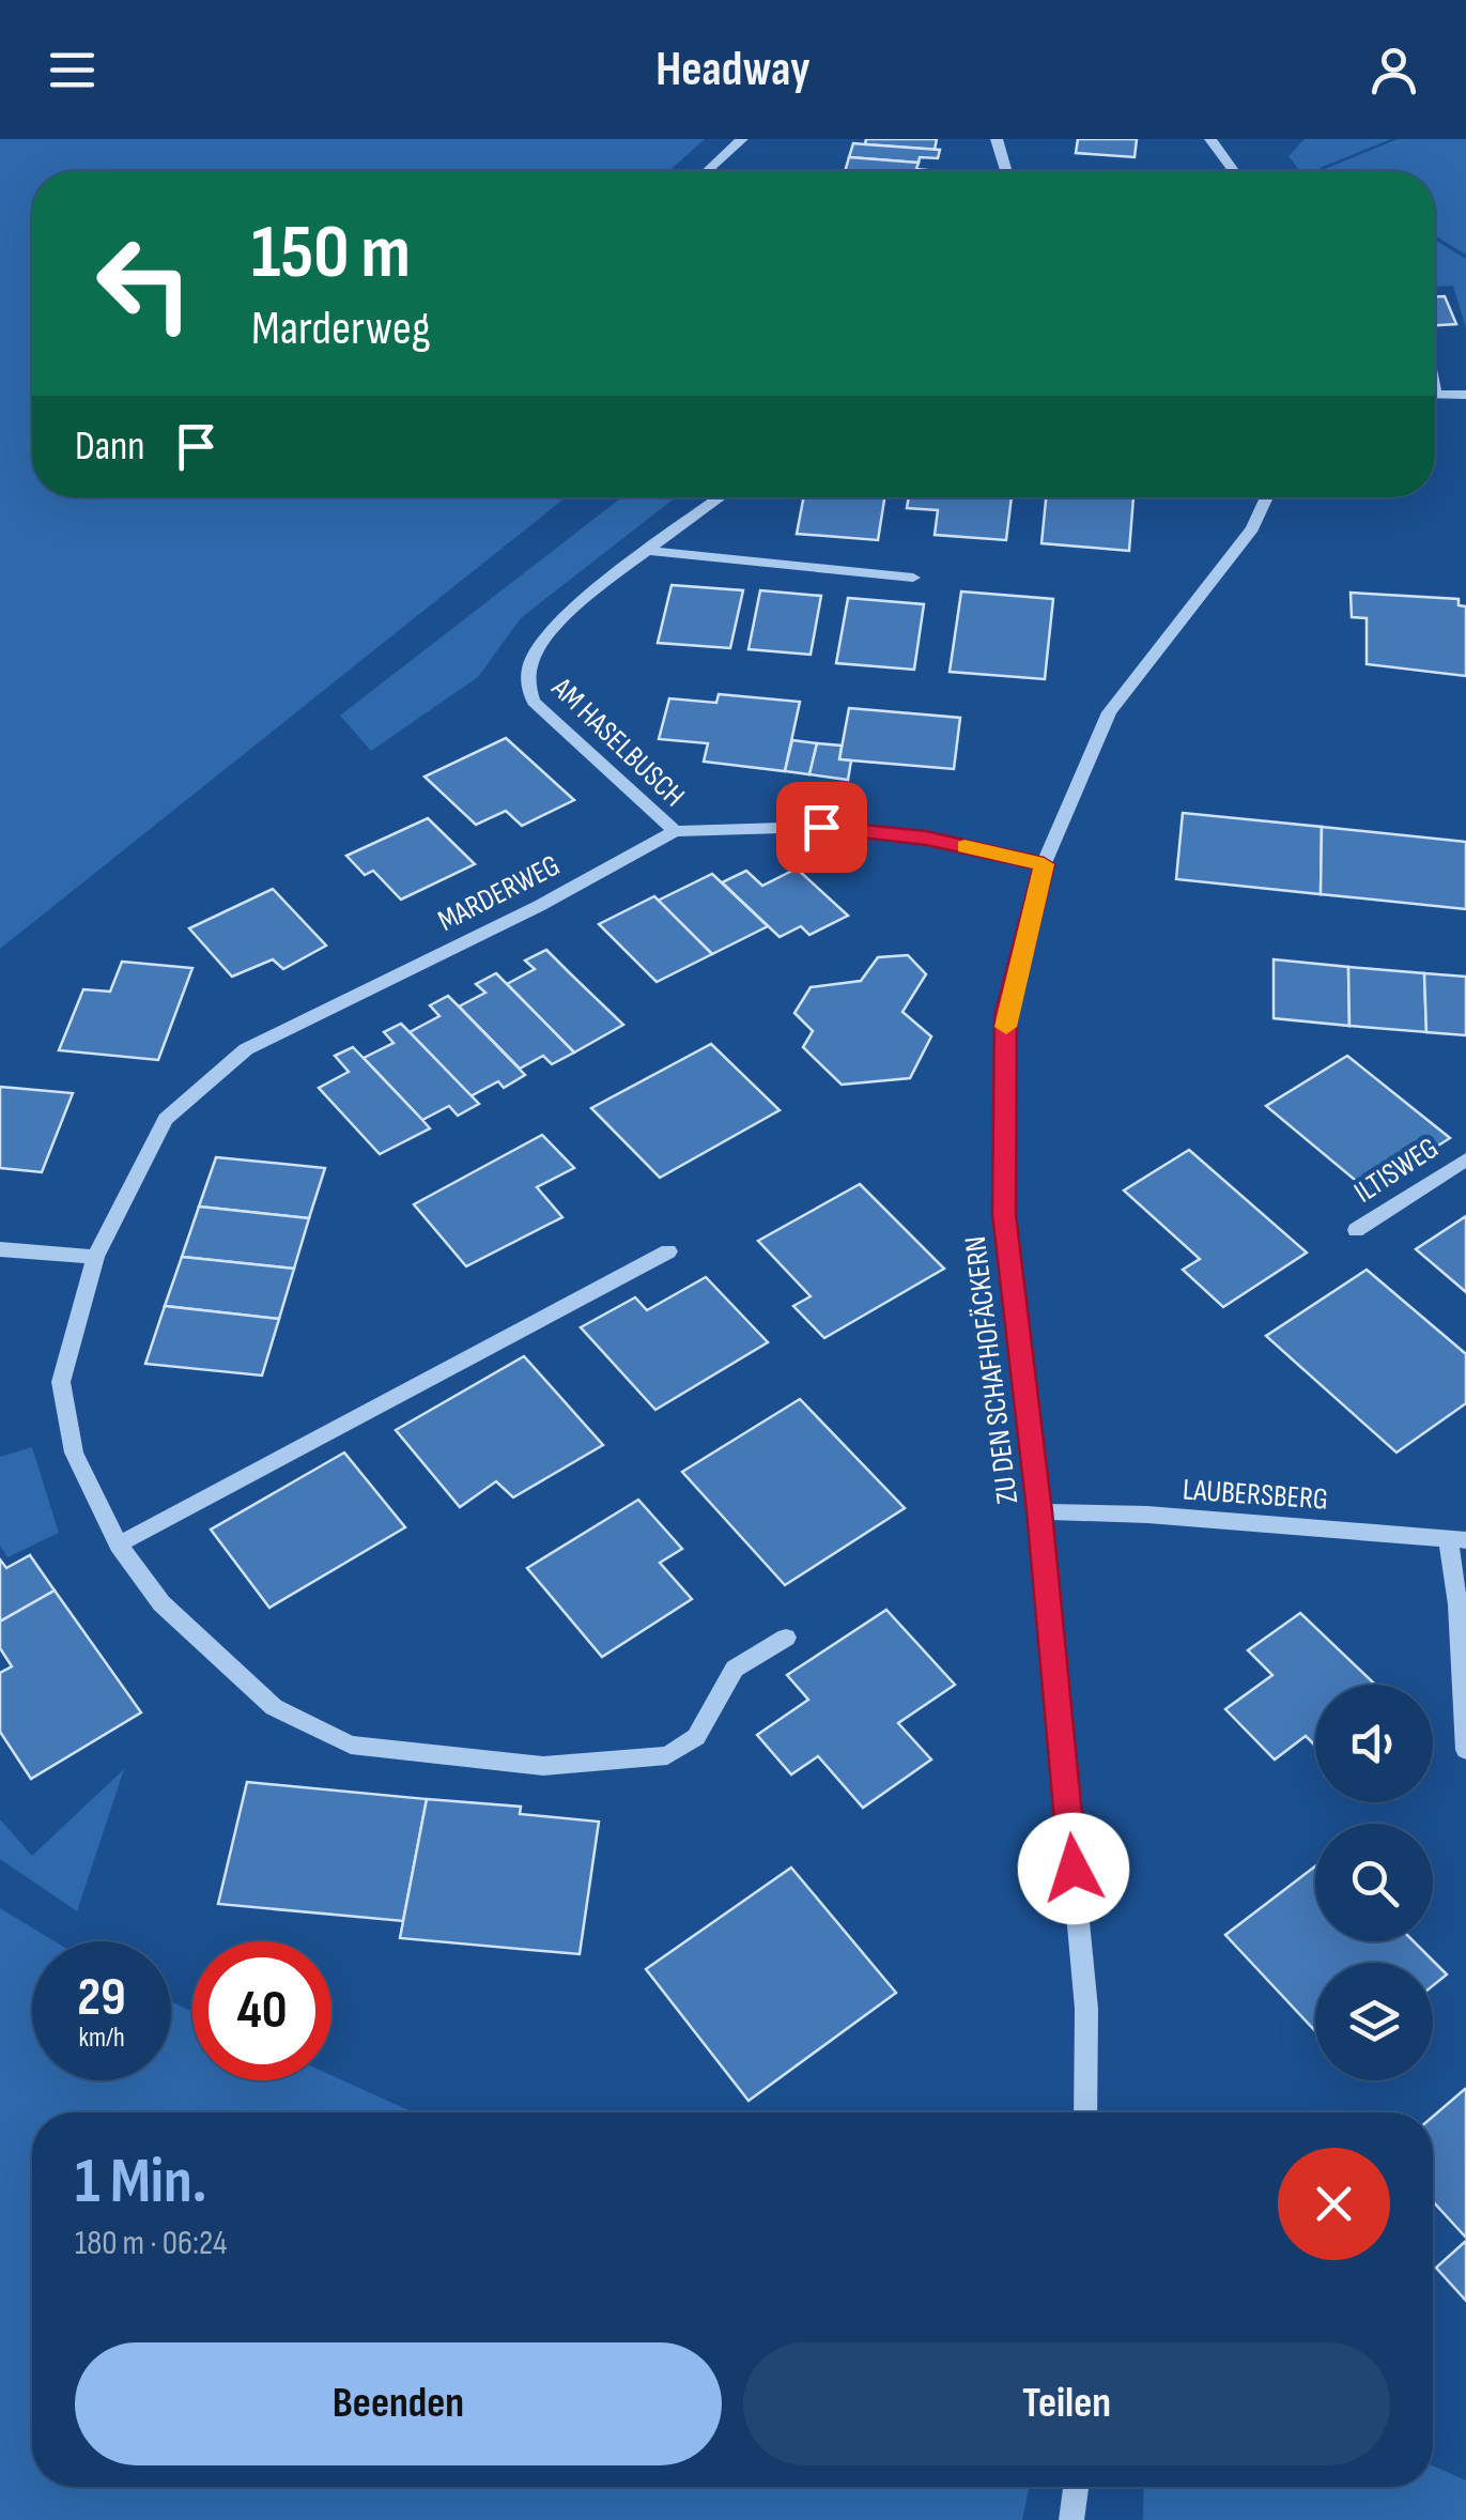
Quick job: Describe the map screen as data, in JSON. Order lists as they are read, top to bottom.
{
  "streets": {
    "street": [
      "AM HASELBUSCH",
      "MARDERWEG",
      "ILTISWEG",
      "ZU DEN SCHAFHOFÄCKERN",
      "LAUBERSBERG"
    ]
  },
  "crossings": [
    ["AM HASELBUSCH", "MARDERWEG"],
    ["MARDERWEG", "ZU DEN SCHAFHOFÄCKERN"],
    ["ZU DEN SCHAFHOFÄCKERN", "LAUBERSBERG"]
  ],
  "page": {
    "header": "Headway",
    "turn": ["150 m", "Marderweg"],
    "then": "Dann",
    "speed": "29 km/h",
    "limit": "40",
    "heading": ["1 Min.", "180 m · 06:24"],
    "buttons": ["Beenden", "Teilen"]
  }
}
